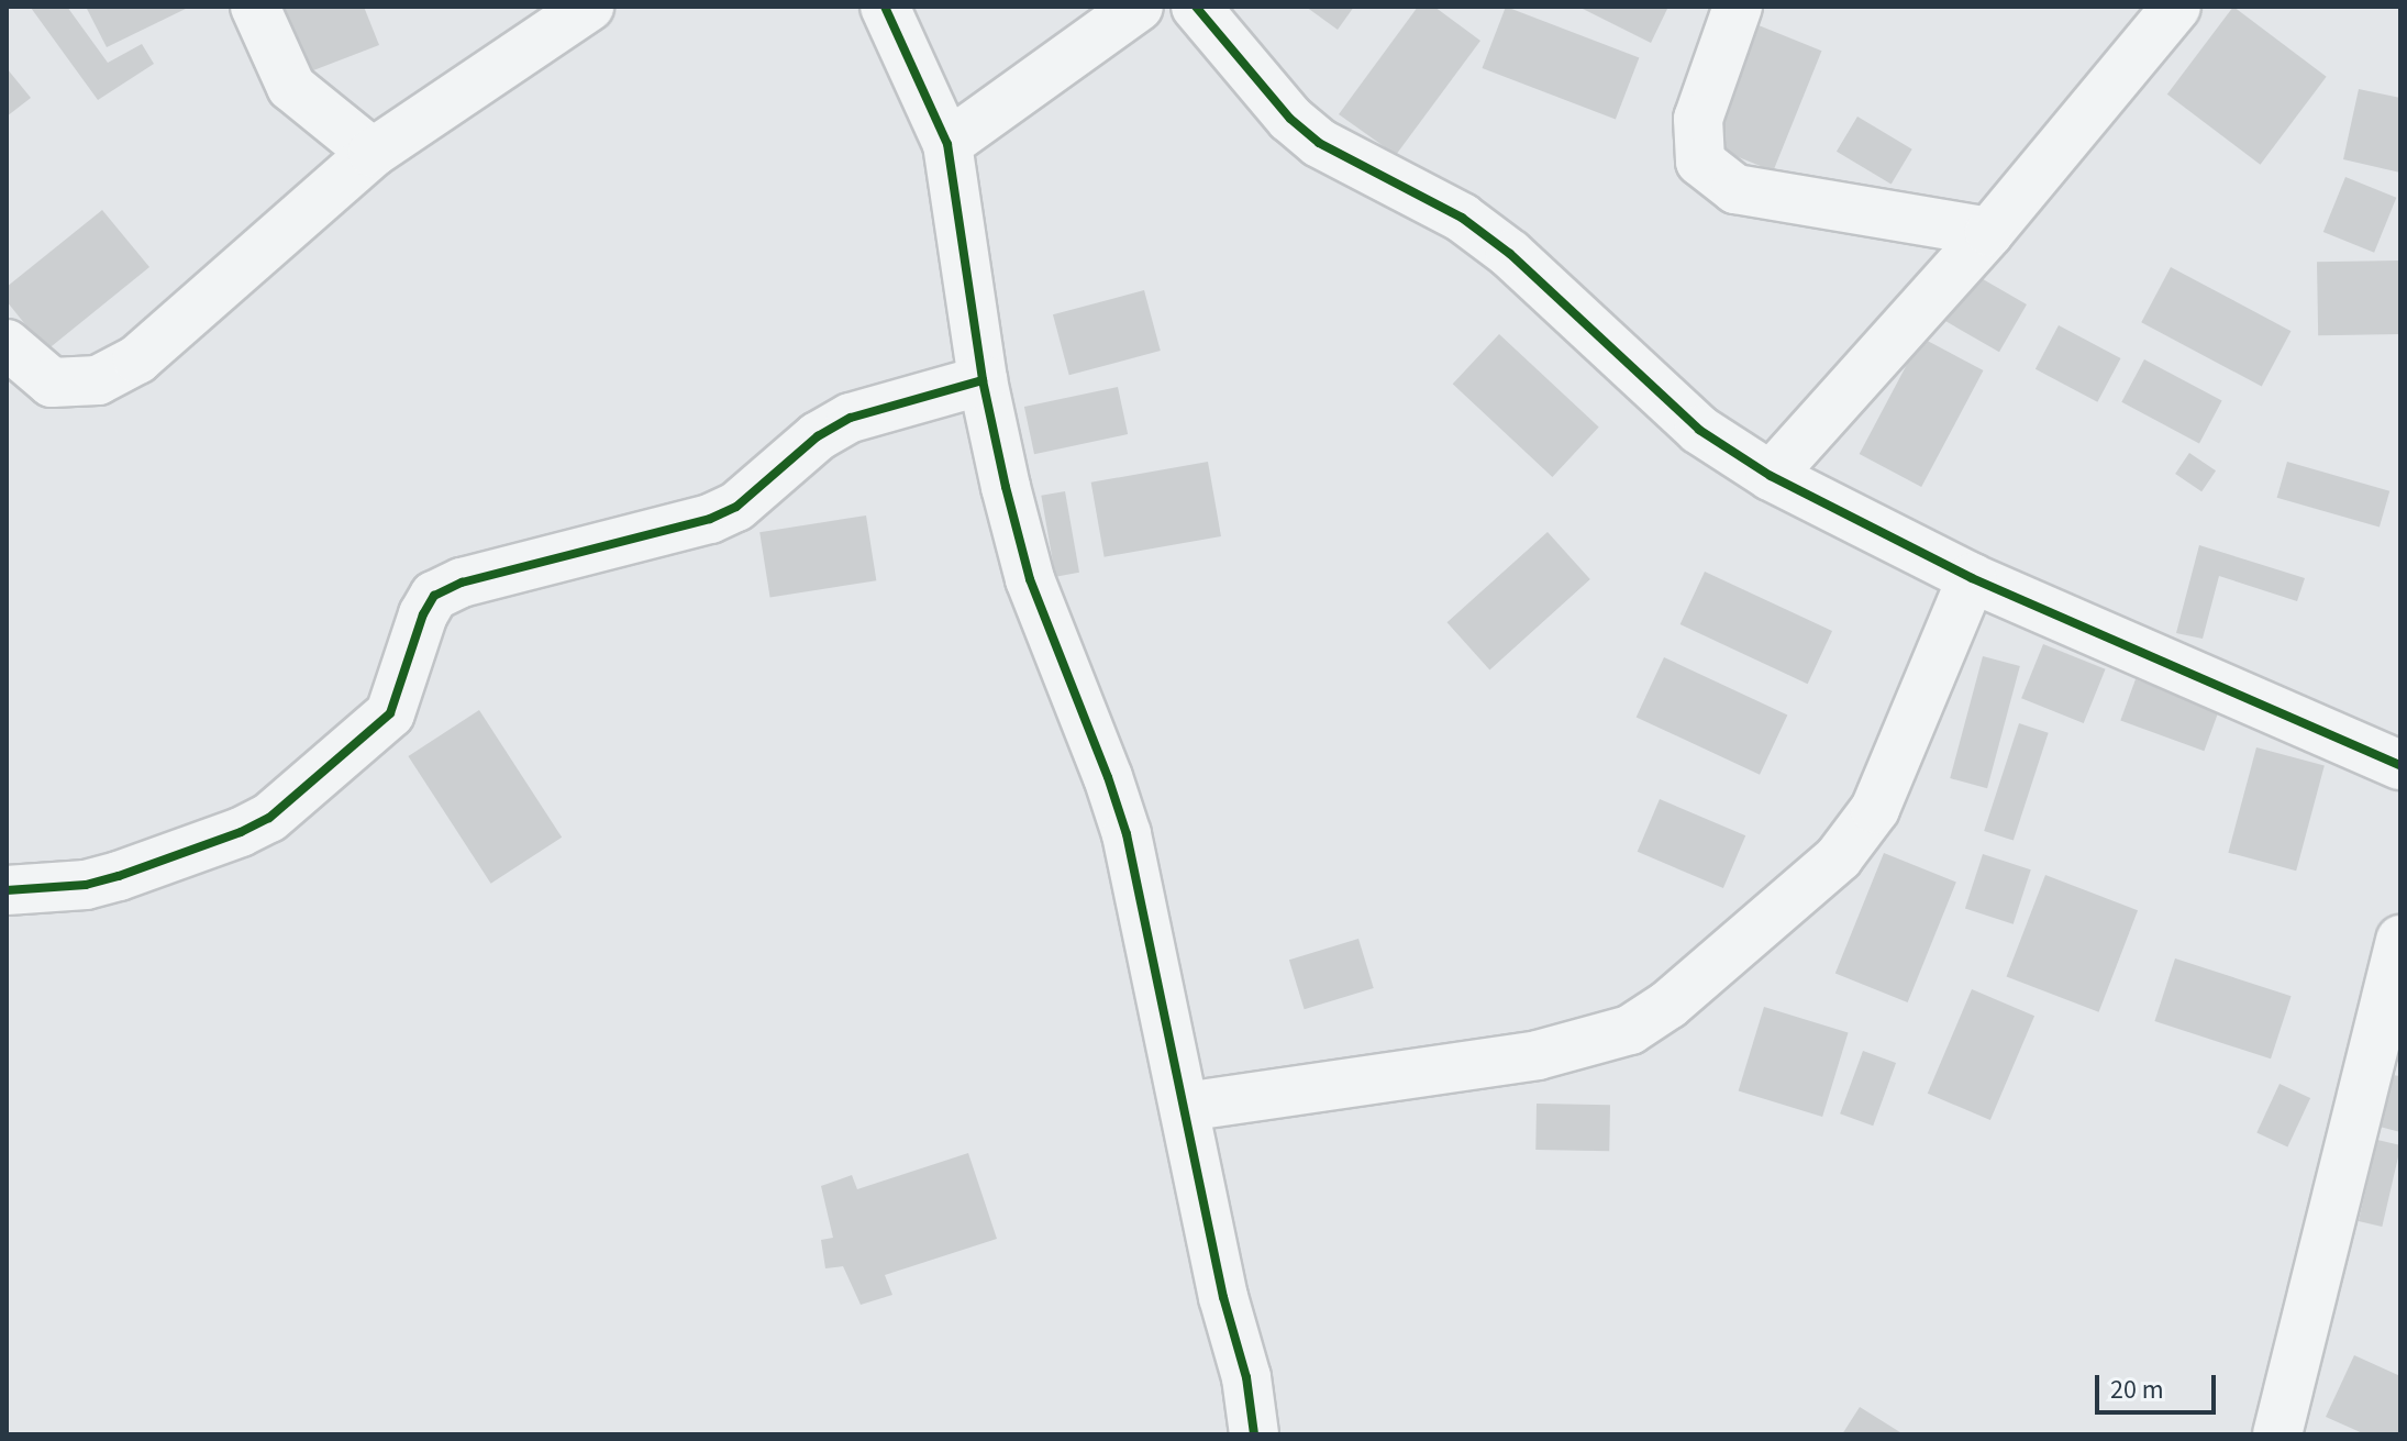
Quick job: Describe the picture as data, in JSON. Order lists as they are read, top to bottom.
{
  "scale_bar": "20 m"
}
